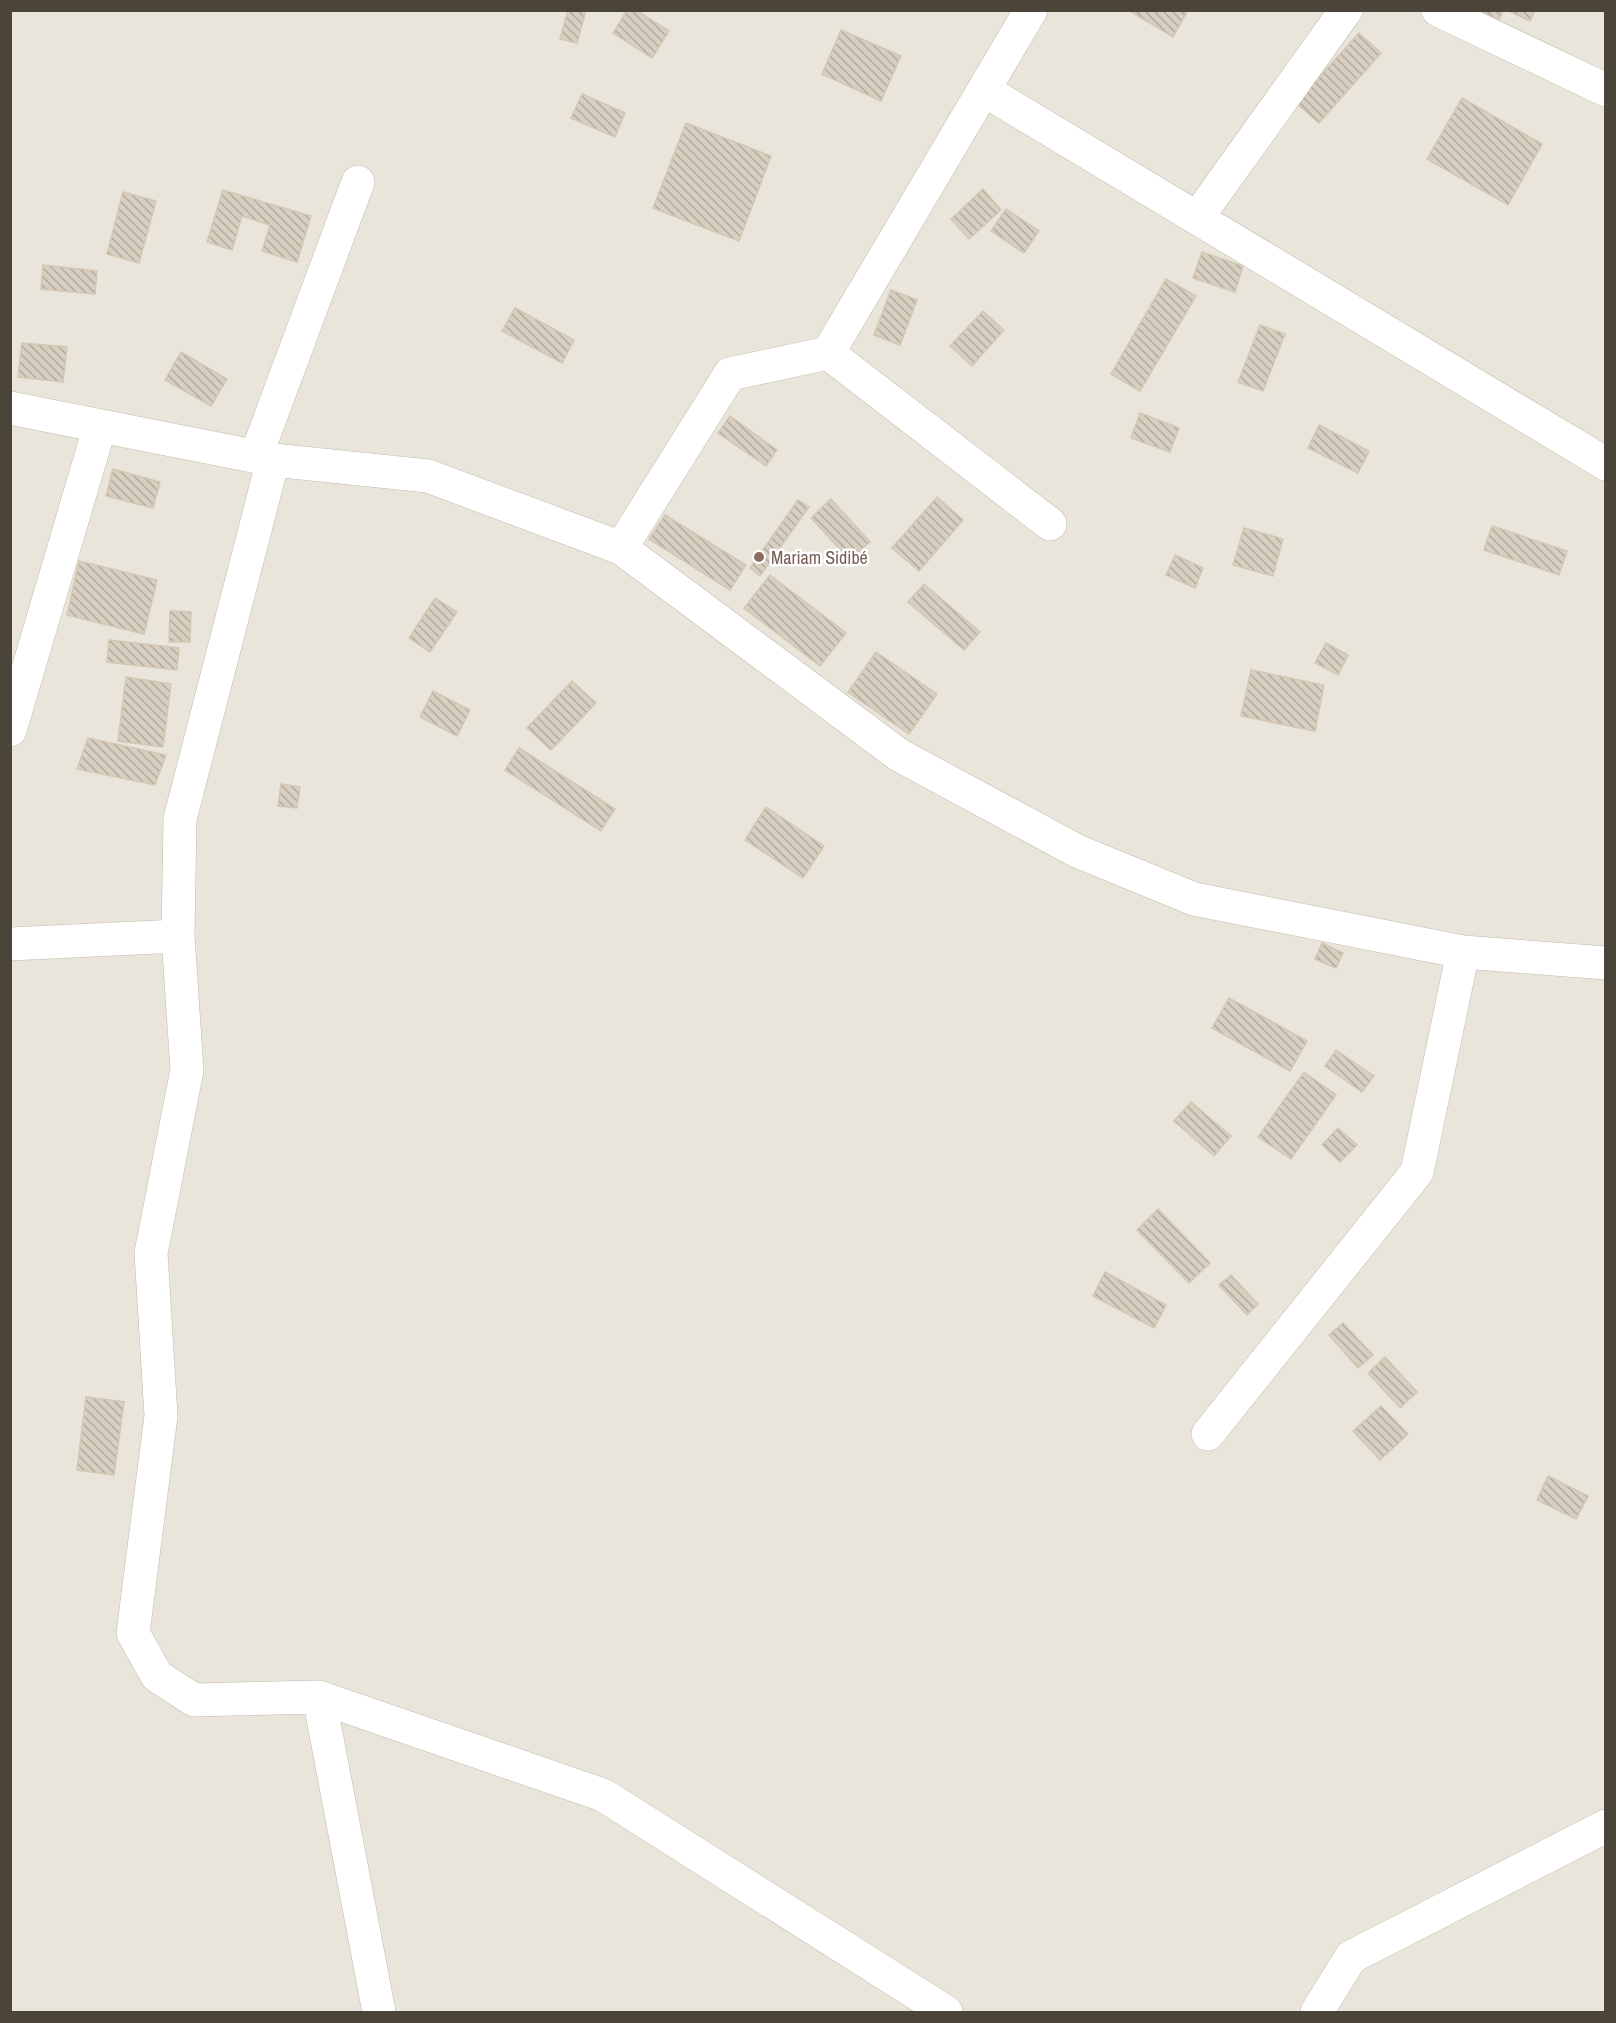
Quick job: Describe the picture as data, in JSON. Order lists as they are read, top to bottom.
{
  "places": ["Mariam Sidibé"]
}
